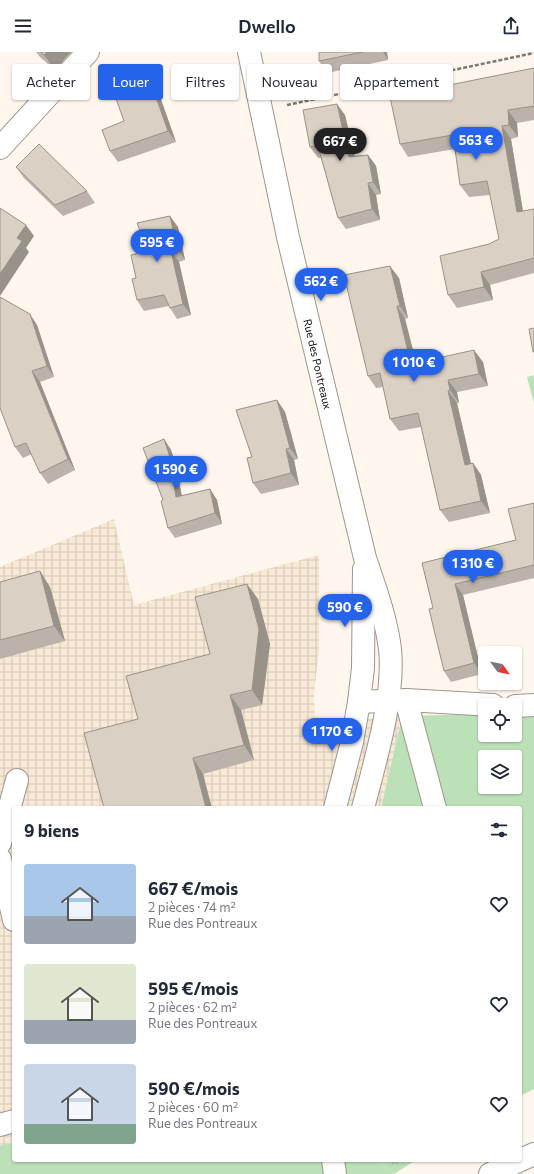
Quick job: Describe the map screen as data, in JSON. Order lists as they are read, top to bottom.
{
  "streets": {
    "main road": ["Rue des Pontreaux"]
  },
  "north": "bottom right",
  "page": {
    "header": "Dwello",
    "chip": [
      "Acheter",
      "Louer",
      "Filtres",
      "Nouveau",
      "Appartement"
    ],
    "price": [
      "563 €",
      "667 €",
      "595 €",
      "562 €",
      "1 010 €",
      "1 590 €",
      "1 310 €",
      "590 €",
      "1 170 €"
    ],
    "heading": "9 biens",
    "list": [
      {
        "name": "667 €/mois",
        "note": "2 pièces · 74 m² · Rue des Pontreaux"
      },
      {
        "name": "595 €/mois",
        "note": "2 pièces · 62 m² · Rue des Pontreaux"
      },
      {
        "name": "590 €/mois",
        "note": "2 pièces · 60 m² · Rue des Pontreaux"
      }
    ]
  }
}
